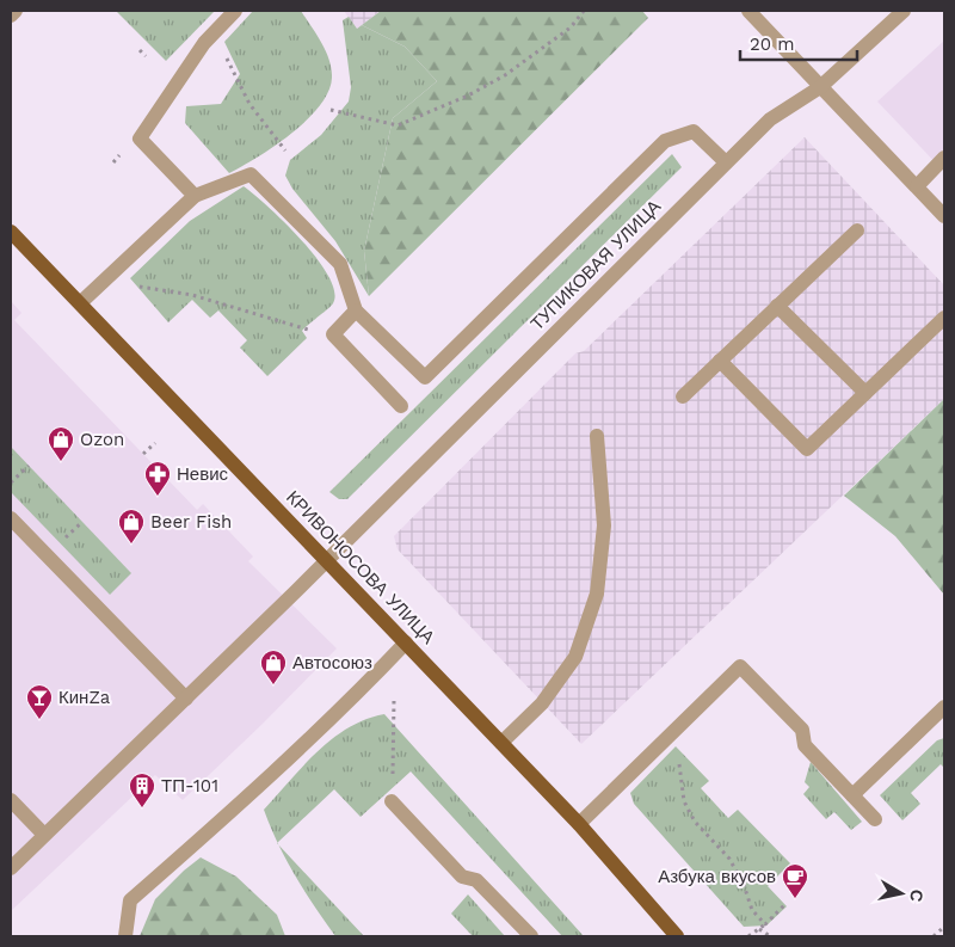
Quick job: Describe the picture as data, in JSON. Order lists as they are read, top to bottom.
{
  "streets": {
    "main road": ["КРИВОНОСОВА УЛИЦА"],
    "street": ["ТУПИКОВАЯ УЛИЦА"]
  },
  "crossings": [
    ["ТУПИКОВАЯ УЛИЦА", "КРИВОНОСОВА УЛИЦА"]
  ],
  "places": {
    "shop": ["Ozon", "Beer Fish", "Автосоюз"],
    "pharmacy": ["Невис"],
    "bar": ["КинZa"],
    "building": ["ТП-101"],
    "cafe": ["Азбука вкусов"]
  },
  "scale_bar": "20 m",
  "north": "right"
}
